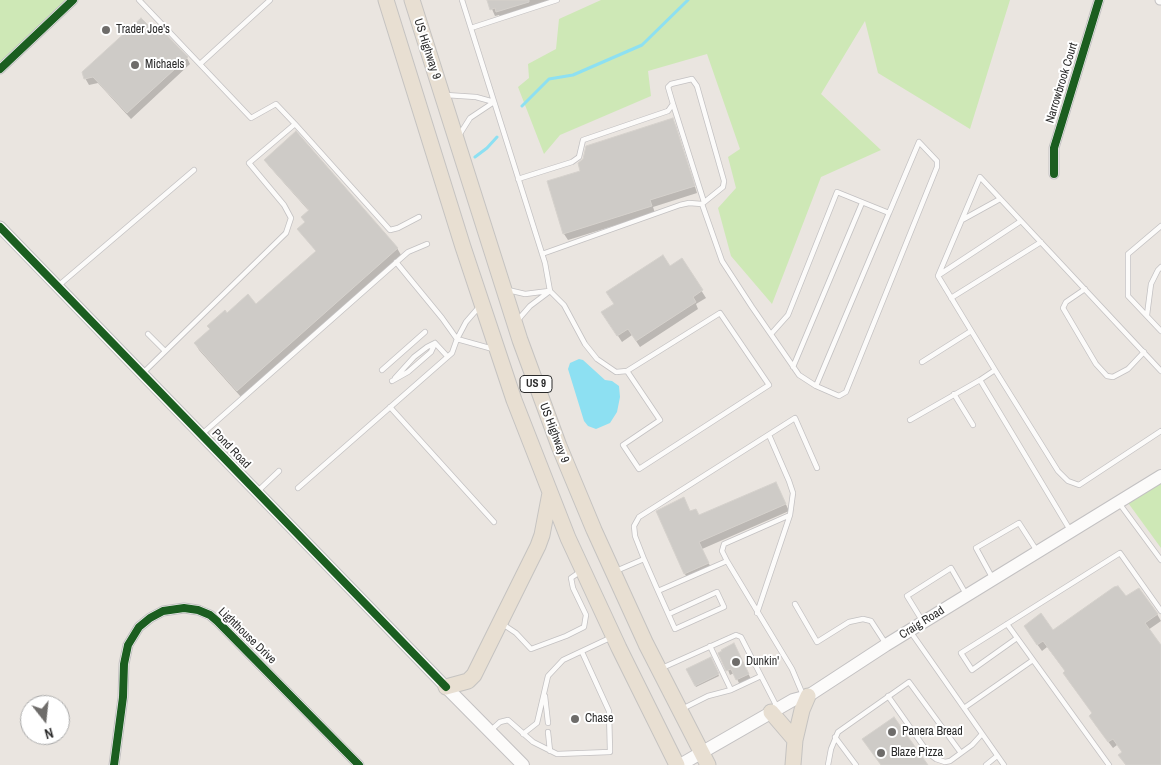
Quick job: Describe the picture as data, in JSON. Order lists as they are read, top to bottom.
{
  "streets": {
    "highway": ["US Highway 9", "US 9"],
    "main road": ["Pond Road", "Craig Road"],
    "street": ["Narrowbrook Court", "Lighthouse Drive"]
  },
  "crossings": [
    ["US Highway 9", "Craig Road"]
  ],
  "places": [
    "Trader Joe's",
    "Michaels",
    "Dunkin'",
    "Chase",
    "Panera Bread",
    "Blaze Pizza"
  ],
  "north": "bottom"
}
